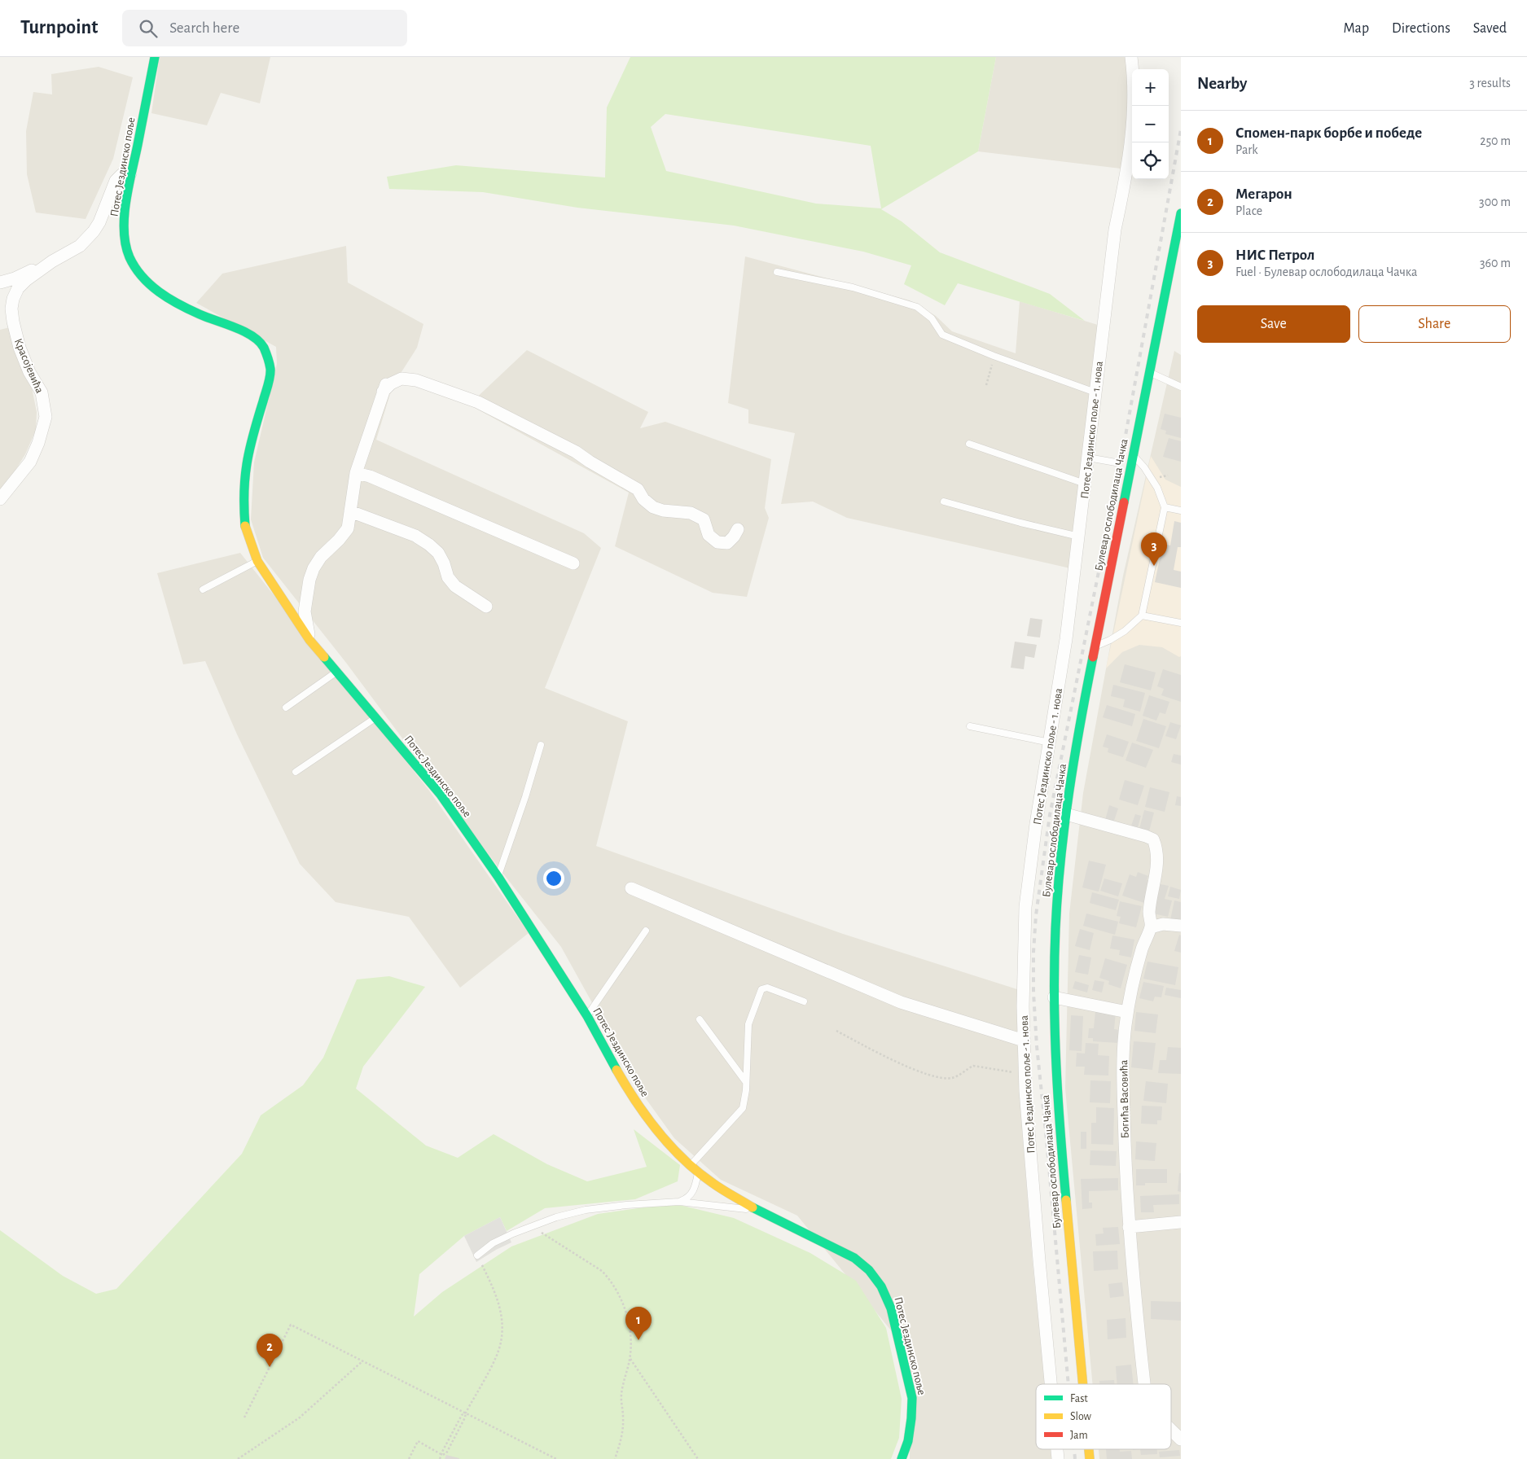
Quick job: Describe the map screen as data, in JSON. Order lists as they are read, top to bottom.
{
  "streets": {
    "main road": ["Потес Јездинско поље", "Булевар ослободилаца Чачка"],
    "street": ["Красојевића", "Потес Јездинско поље - 1. нова", "Богића Васовића"]
  },
  "crossings": [
    ["Булевар ослободилаца Чачка", "Богића Васовића"]
  ],
  "legend": ["Fast", "Slow", "Jam"],
  "page": {
    "header": "Turnpoint",
    "search": "Search here",
    "nav": ["Map", "Directions", "Saved"],
    "heading": ["Nearby", "3 results"],
    "map_buttons": ["+", "−"],
    "list": [
      {
        "mark": "1",
        "name": "Спомен-парк борбе и победе",
        "note": "Park",
        "value": "250 m"
      },
      {
        "mark": "2",
        "name": "Мегарон",
        "note": "Place",
        "value": "300 m"
      },
      {
        "mark": "3",
        "name": "НИС Петрол",
        "note": "Fuel · Булевар ослободилаца Чачка",
        "value": "360 m"
      }
    ],
    "buttons": ["Save", "Share"],
    "pins": ["3", "1", "2"]
  }
}
